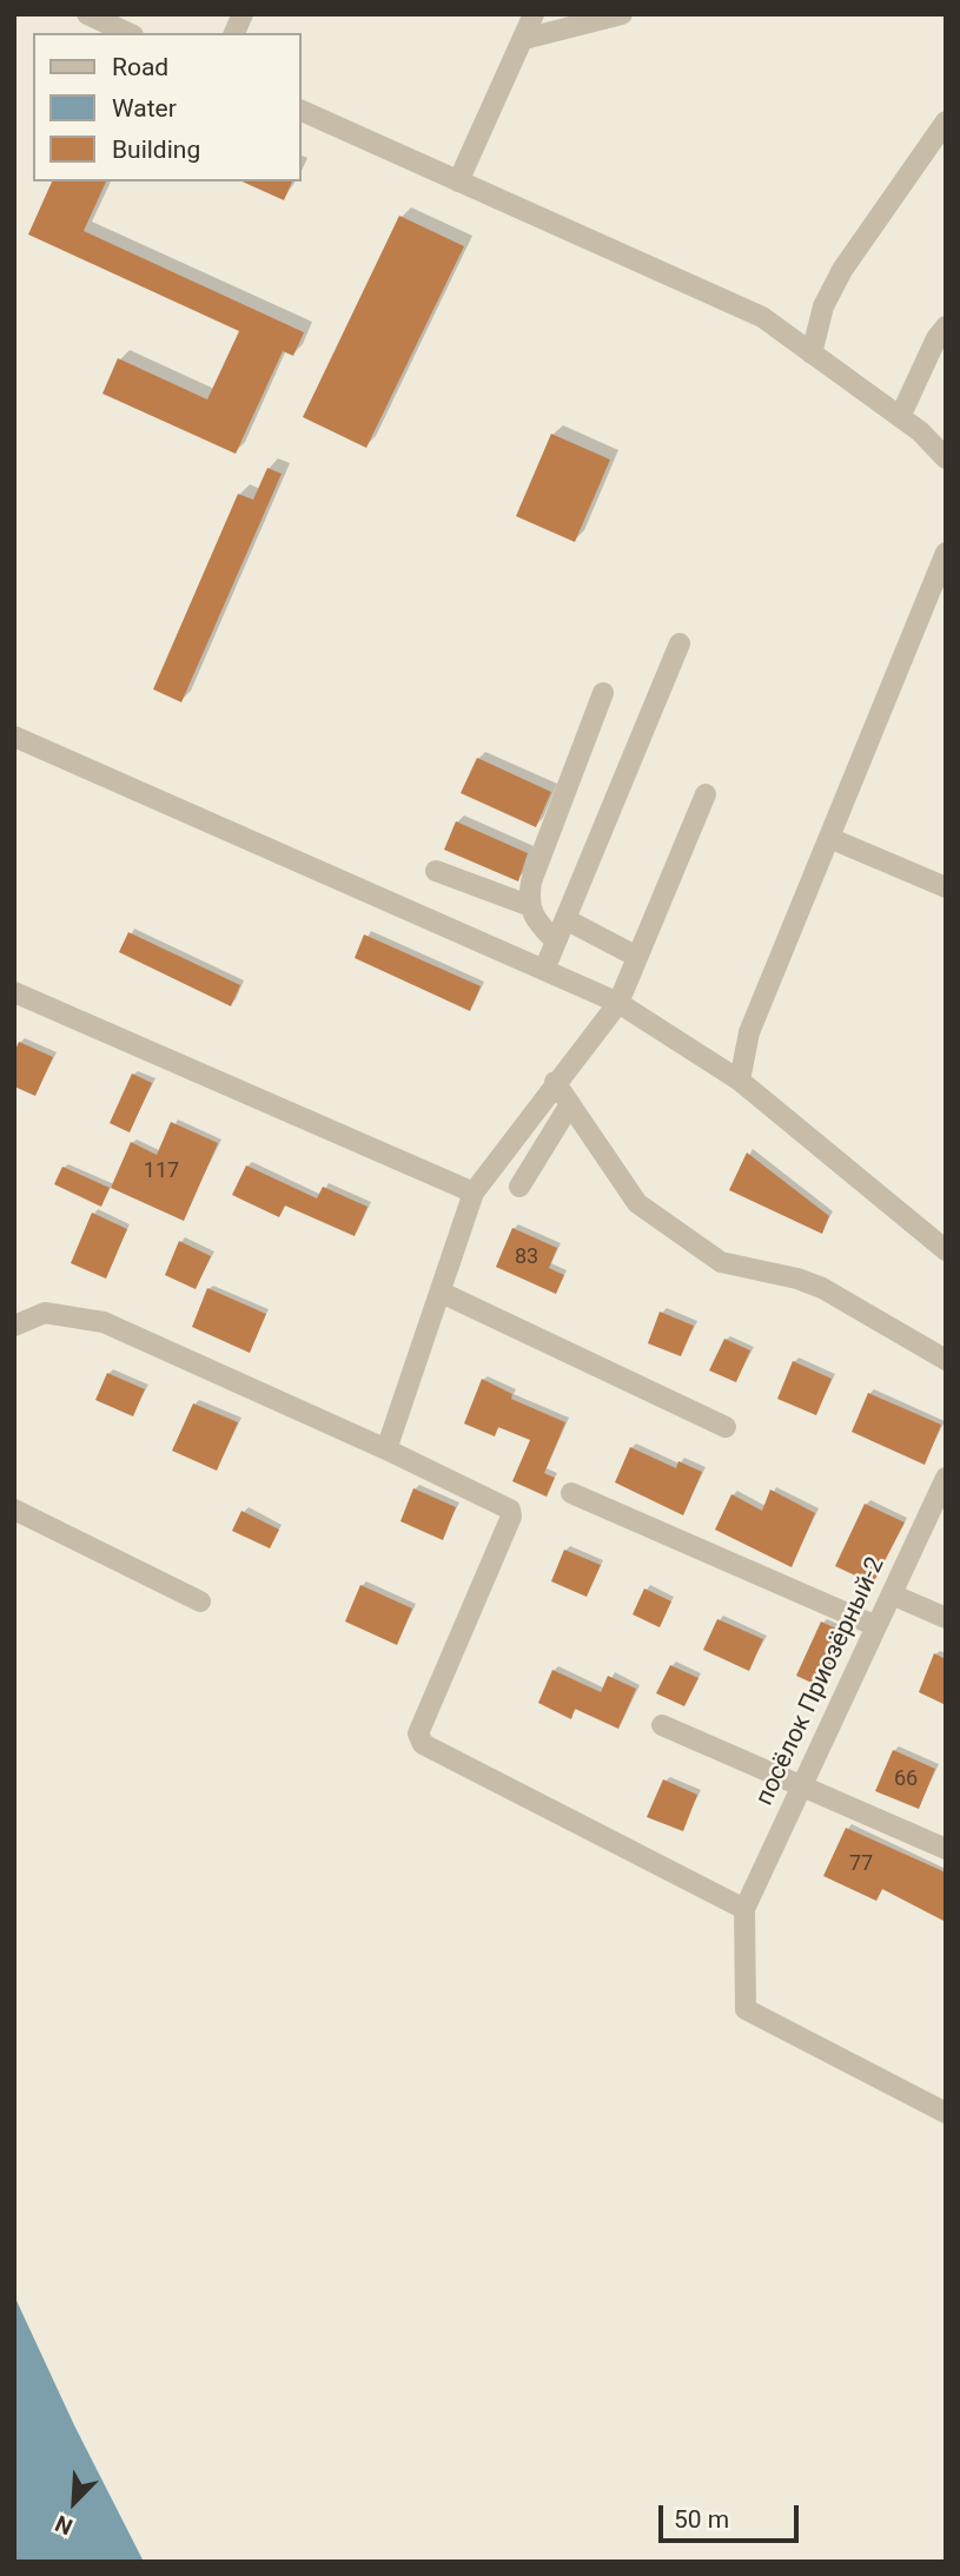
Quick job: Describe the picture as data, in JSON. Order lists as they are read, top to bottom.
{
  "streets": {
    "street": ["посёлок Приозёрный-2"]
  },
  "house_numbers": [
    "117",
    "83",
    "66",
    "77"
  ],
  "legend": ["Road", "Water", "Building"],
  "scale_bar": "50 m",
  "north": "bottom left"
}
